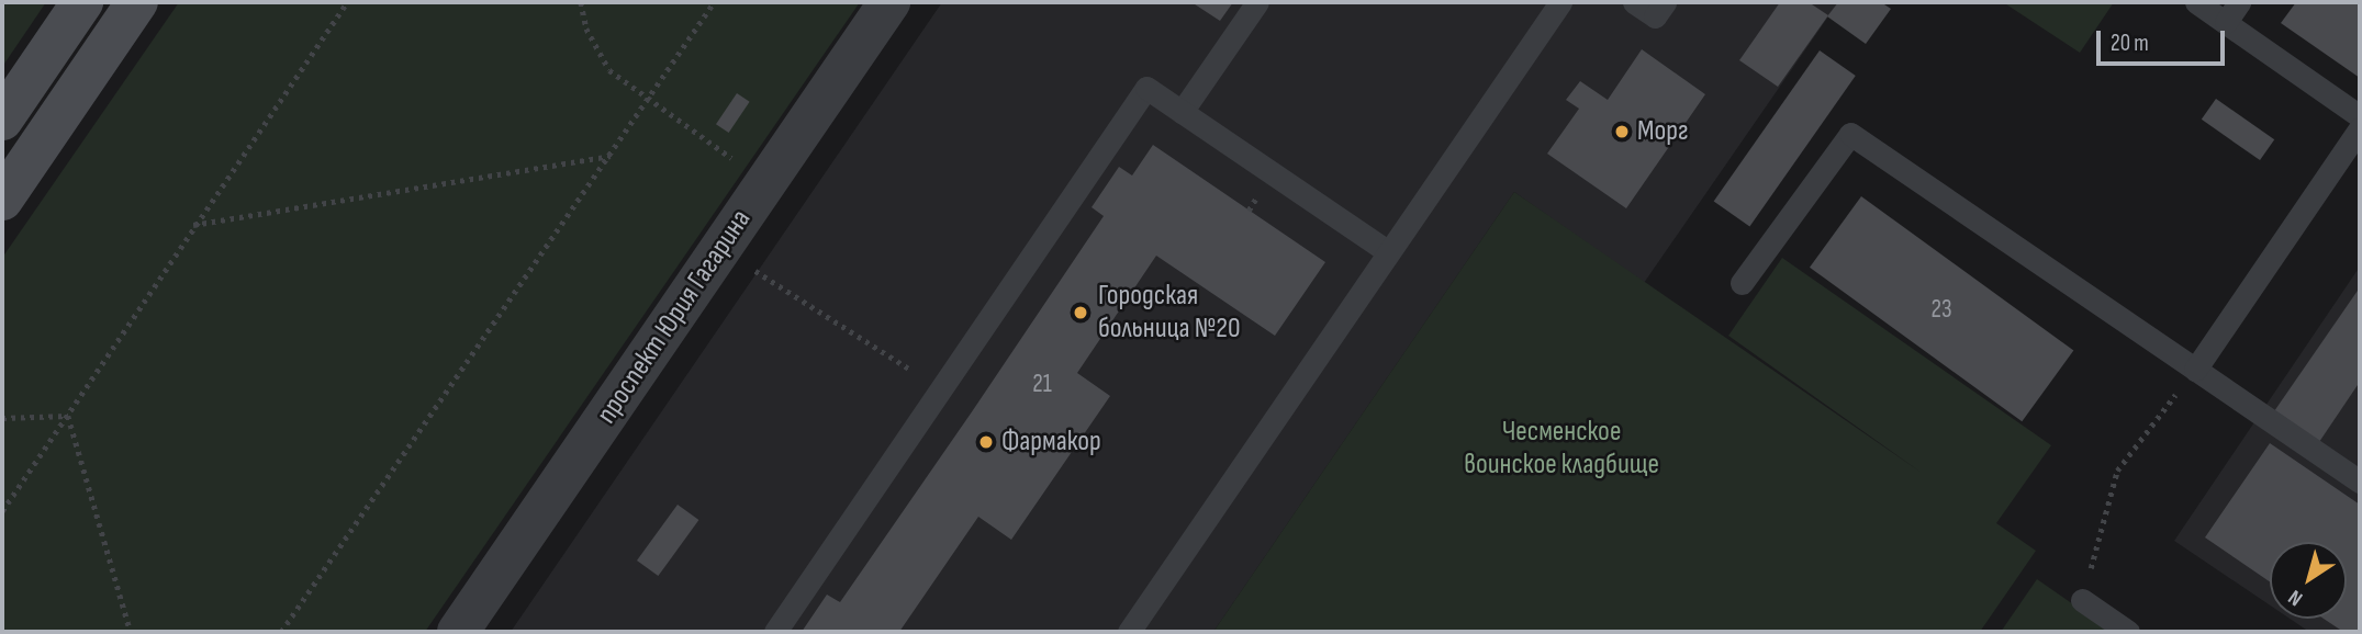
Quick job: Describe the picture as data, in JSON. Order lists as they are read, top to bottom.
{
  "streets": {
    "street": ["проспект Юрия Гагарина"]
  },
  "parks": ["Чесменское воинское кладбище"],
  "places": ["Морг", "Городская больница №20", "Фармакор"],
  "house_numbers": ["23", "21"],
  "scale_bar": "20 m",
  "north": "bottom left"
}
